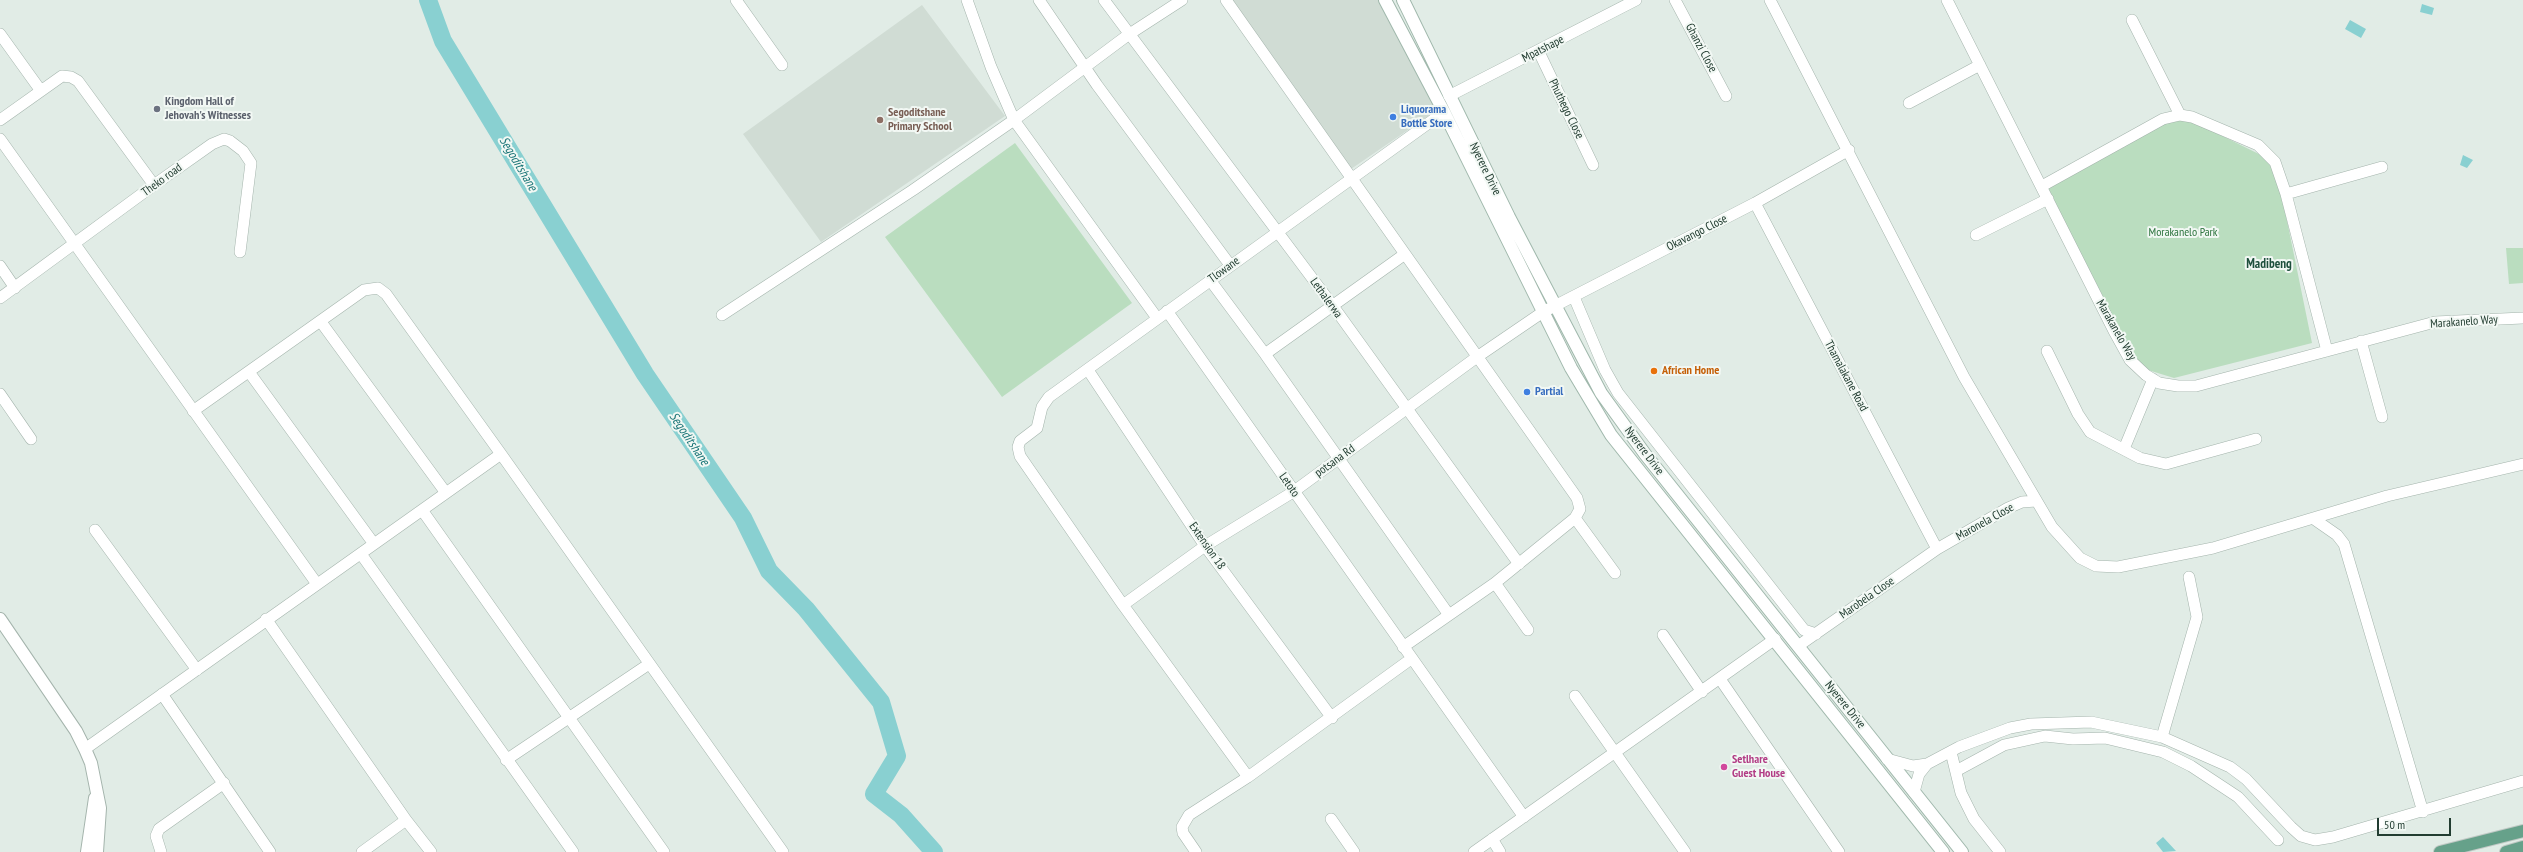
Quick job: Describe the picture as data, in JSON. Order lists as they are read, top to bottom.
{
  "streets": {
    "main road": ["Nyerere Drive"],
    "street": [
      "Ghanzi Close",
      "Mpatshape",
      "Phuthego Close",
      "Theko road",
      "Okavango Close",
      "Tlowane",
      "Lethalerwa",
      "Marakanelo Way",
      "Thamalakane Road",
      "potsana Rd",
      "Letoto",
      "Maronela Close",
      "Extension 18",
      "Marobela Close"
    ]
  },
  "crossings": [
    ["Mpatshape", "Phuthego Close"],
    ["Mpatshape", "Nyerere Drive"],
    ["Nyerere Drive", "Okavango Close"],
    ["Nyerere Drive", "Tlowane"],
    ["Nyerere Drive", "potsana Rd"],
    ["Nyerere Drive", "Marobela Close"],
    ["Okavango Close", "Thamalakane Road"],
    ["Okavango Close", "potsana Rd"],
    ["Tlowane", "Lethalerwa"],
    ["Tlowane", "potsana Rd"],
    ["Tlowane", "Letoto"],
    ["Tlowane", "Extension 18"],
    ["Lethalerwa", "potsana Rd"],
    ["Thamalakane Road", "Maronela Close"],
    ["Thamalakane Road", "Marobela Close"],
    ["potsana Rd", "Letoto"],
    ["potsana Rd", "Extension 18"],
    ["Maronela Close", "Marobela Close"]
  ],
  "districts": ["Madibeng"],
  "water": ["Segoditshane"],
  "parks": ["Morakanelo Park"],
  "places": [
    "Kingdom Hall of Jehovah's Witnesses",
    "Liquorama Bottle Store",
    "Segoditshane Primary School",
    "African Home",
    "Partial",
    "Setlhare Guest House"
  ],
  "scale_bar": "50 m"
}
